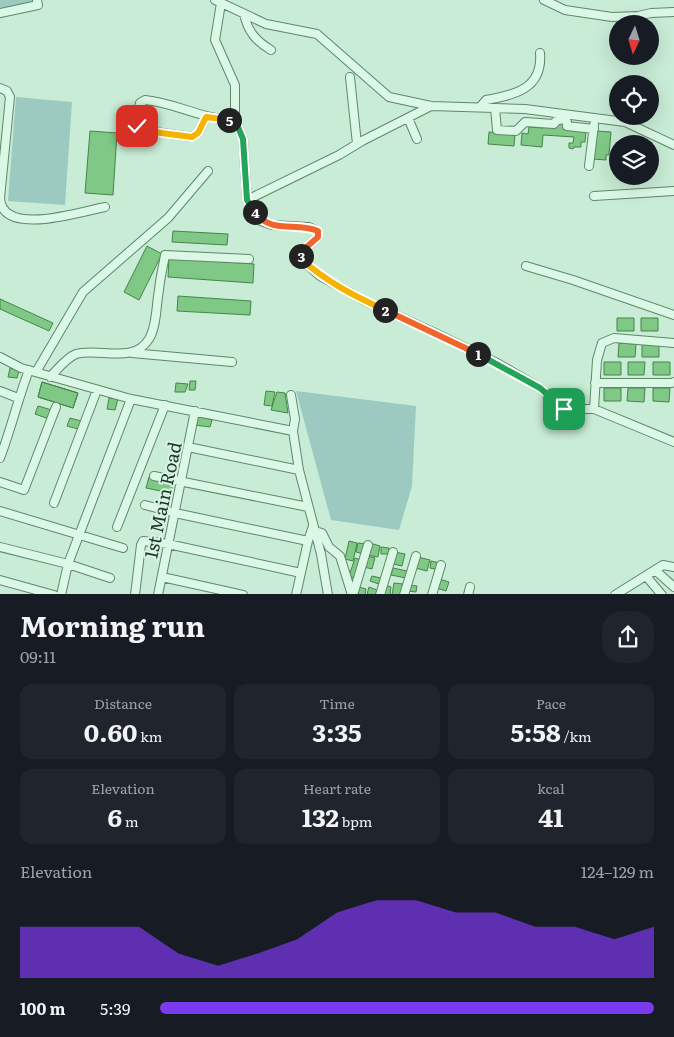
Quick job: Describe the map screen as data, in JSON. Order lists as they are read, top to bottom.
{
  "streets": {
    "street": ["1st Main Road"]
  },
  "north": "bottom",
  "page": {
    "pins": [
      "5",
      "4",
      "3",
      "2",
      "1"
    ],
    "heading": ["Morning run", "09:11"],
    "stats": [
      ["Distance", "0.60 km"],
      ["Time", "3:35"],
      ["Pace", "5:58 /km"],
      ["Elevation", "6 m"],
      ["Heart rate", "132 bpm"],
      ["kcal", "41"]
    ],
    "chart": ["Elevation", "124–129 m"],
    "list": [
      {
        "name": "100 m",
        "note": "5:39"
      }
    ]
  }
}
